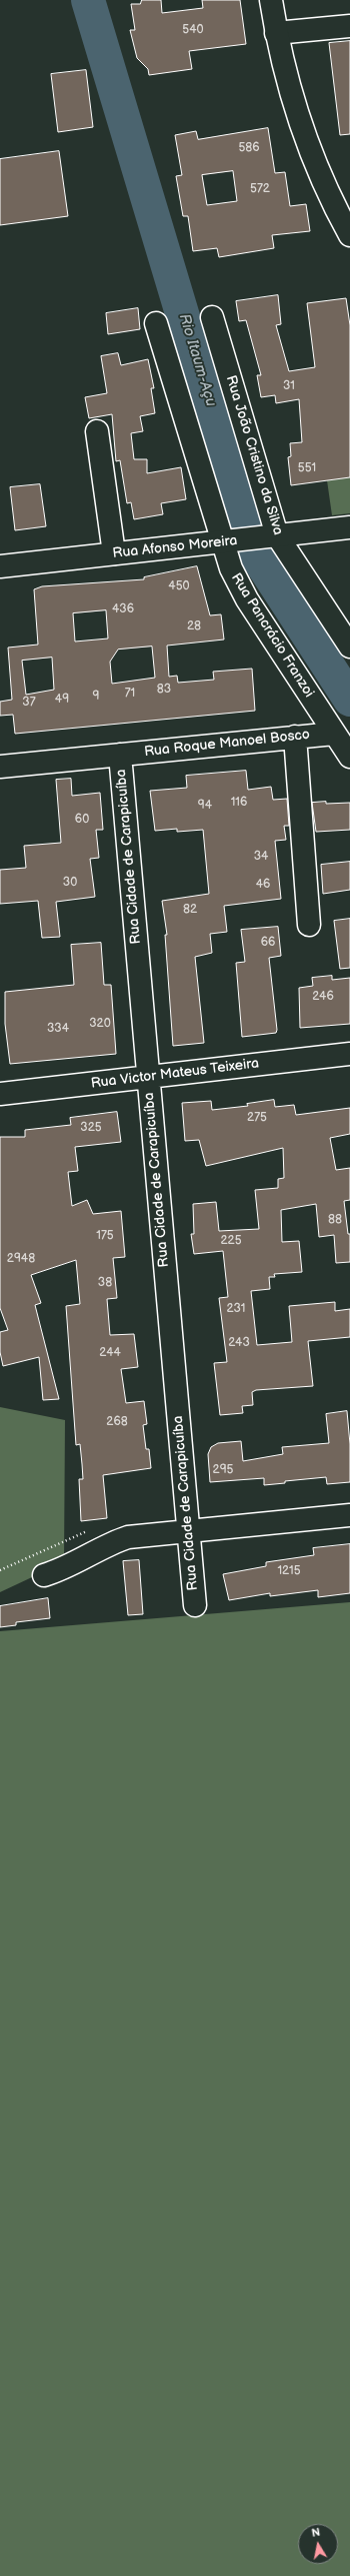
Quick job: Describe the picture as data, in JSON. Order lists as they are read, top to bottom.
{
  "streets": {
    "street": [
      "Rua João Cristino da Silva",
      "Rua Afonso Moreira",
      "Rua Pancrácio Franzoi",
      "Rua Roque Manoel Bosco",
      "Rua Cidade de Carapicuíba",
      "Rua Victor Mateus Teixeira"
    ]
  },
  "crossings": [
    ["Rua João Cristino da Silva", "Rua Afonso Moreira"],
    ["Rua Afonso Moreira", "Rua Pancrácio Franzoi"],
    ["Rua Pancrácio Franzoi", "Rua Roque Manoel Bosco"],
    ["Rua Roque Manoel Bosco", "Rua Cidade de Carapicuíba"],
    ["Rua Cidade de Carapicuíba", "Rua Victor Mateus Teixeira"]
  ],
  "water": ["Rio Itaum-Açu"],
  "house_numbers": [
    "540",
    "586",
    "572",
    "31",
    "551",
    "450",
    "436",
    "28",
    "83",
    "71",
    "9",
    "49",
    "37",
    "116",
    "94",
    "60",
    "34",
    "30",
    "46",
    "82",
    "66",
    "246",
    "320",
    "334",
    "275",
    "325",
    "88",
    "175",
    "225",
    "2948",
    "38",
    "231",
    "243",
    "244",
    "268",
    "295",
    "1215"
  ],
  "north": "top"
}
